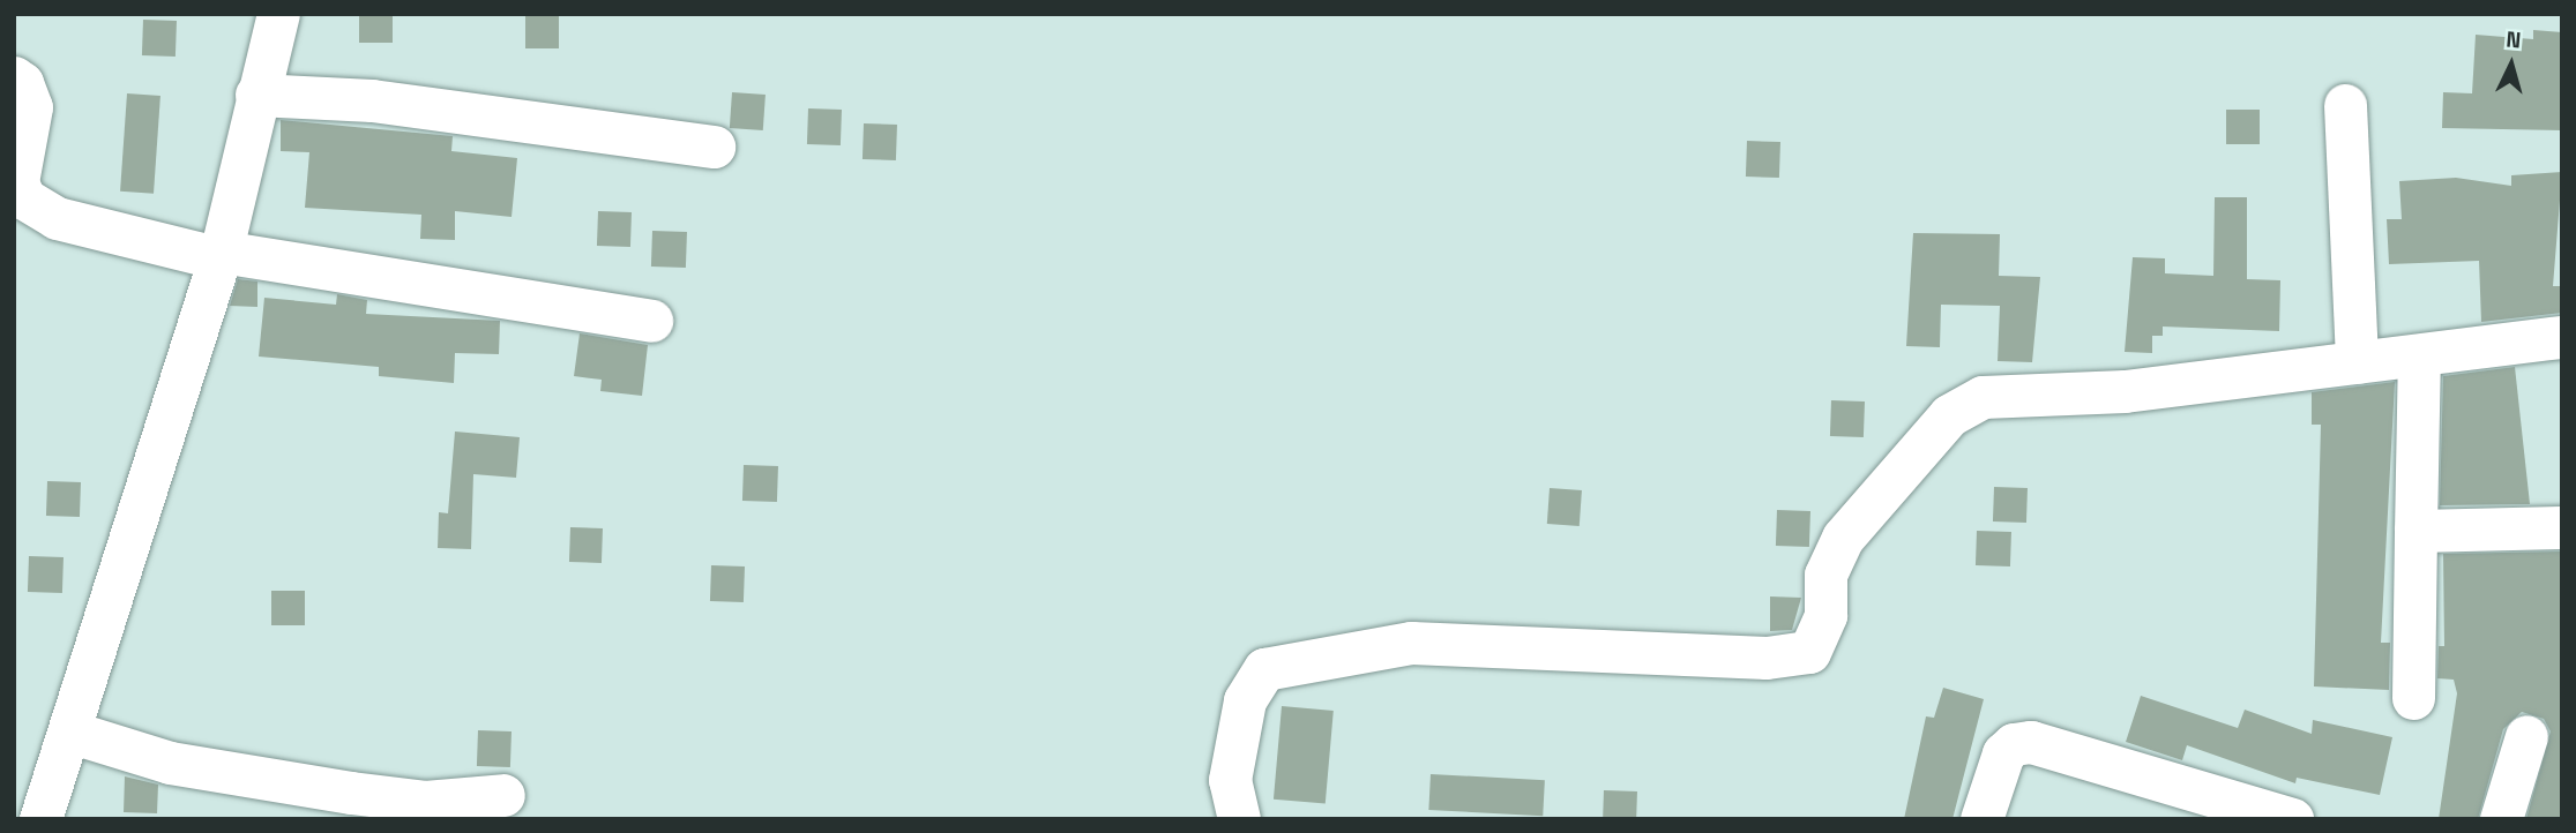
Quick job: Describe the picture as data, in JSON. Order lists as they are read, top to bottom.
{
  "north": "top"
}
